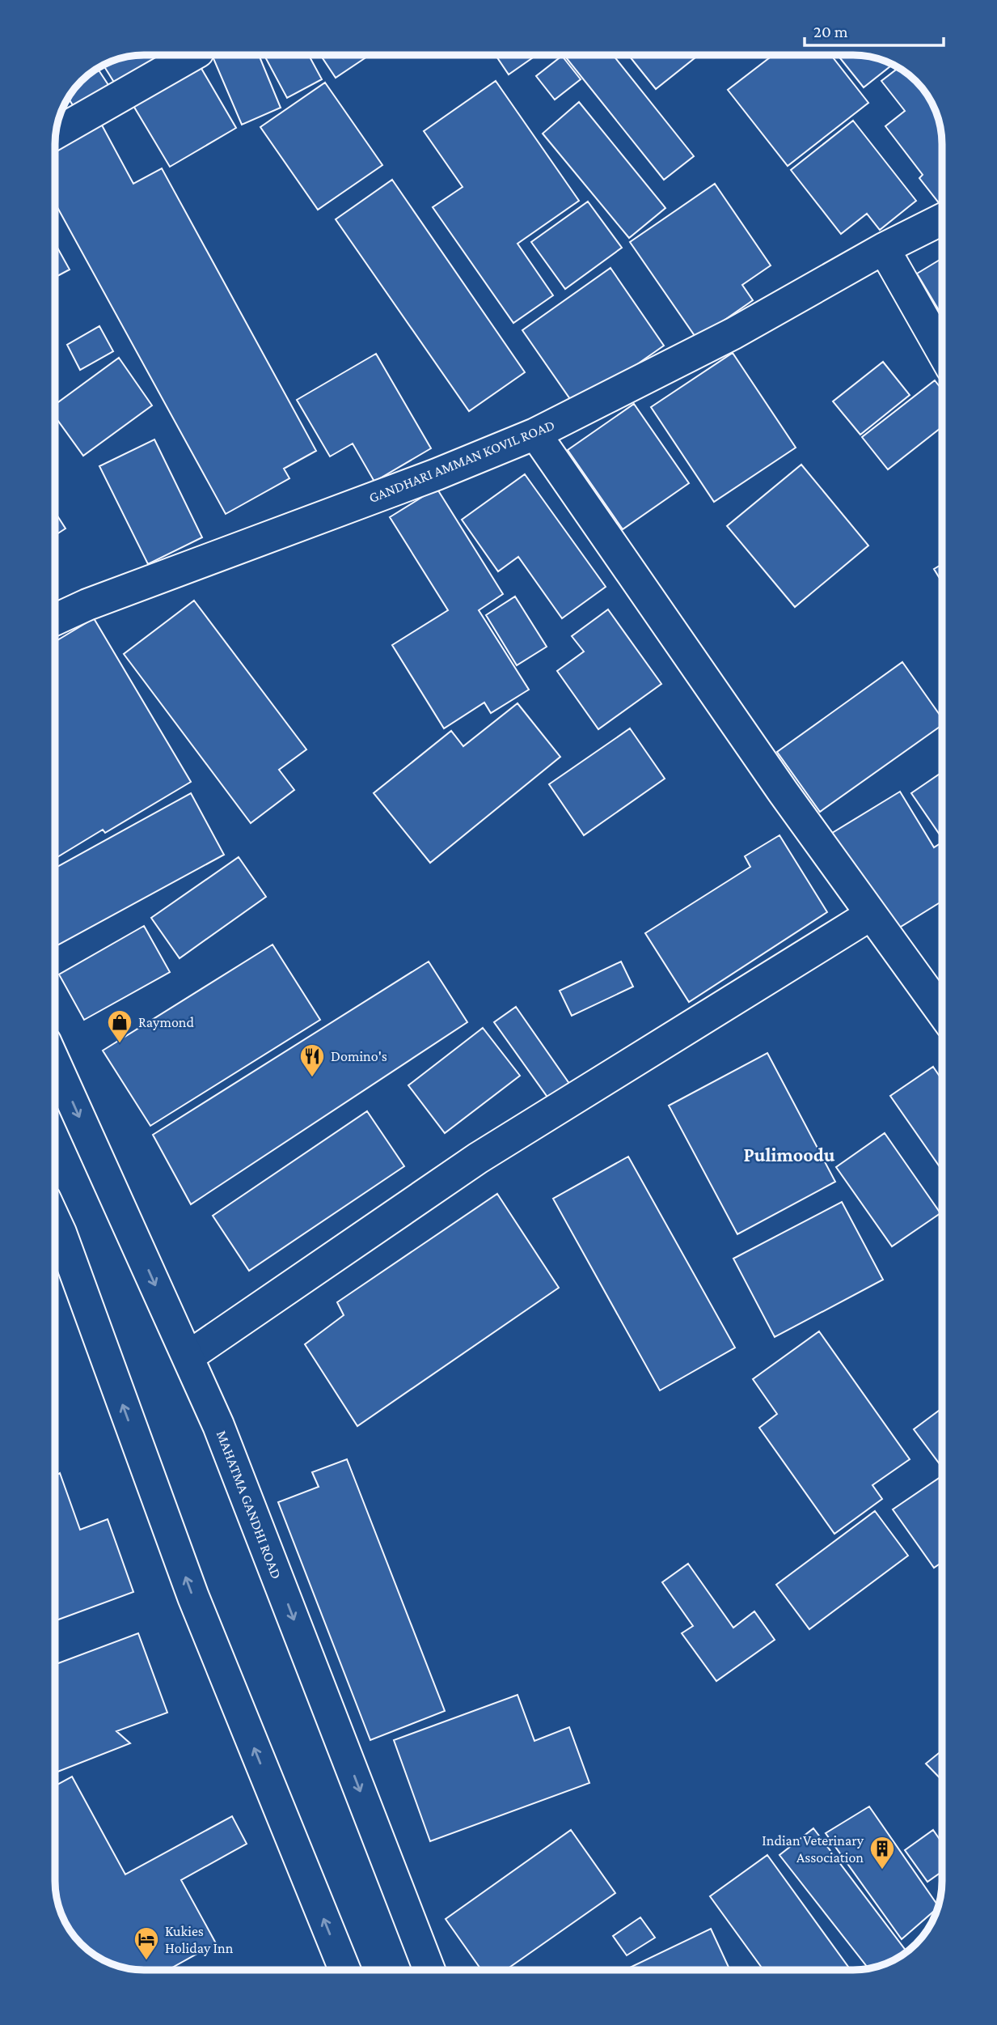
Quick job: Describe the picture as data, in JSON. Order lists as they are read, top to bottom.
{
  "streets": {
    "street": ["GANDHARI AMMAN KOVIL ROAD", "MAHATMA GANDHI ROAD"]
  },
  "districts": ["Pulimoodu"],
  "places": {
    "shop": ["Raymond"],
    "restaurant": ["Domino's"],
    "building": ["Indian Veterinary Association"],
    "hotel": ["Kukies Holiday Inn"]
  },
  "scale_bar": "20 m"
}
